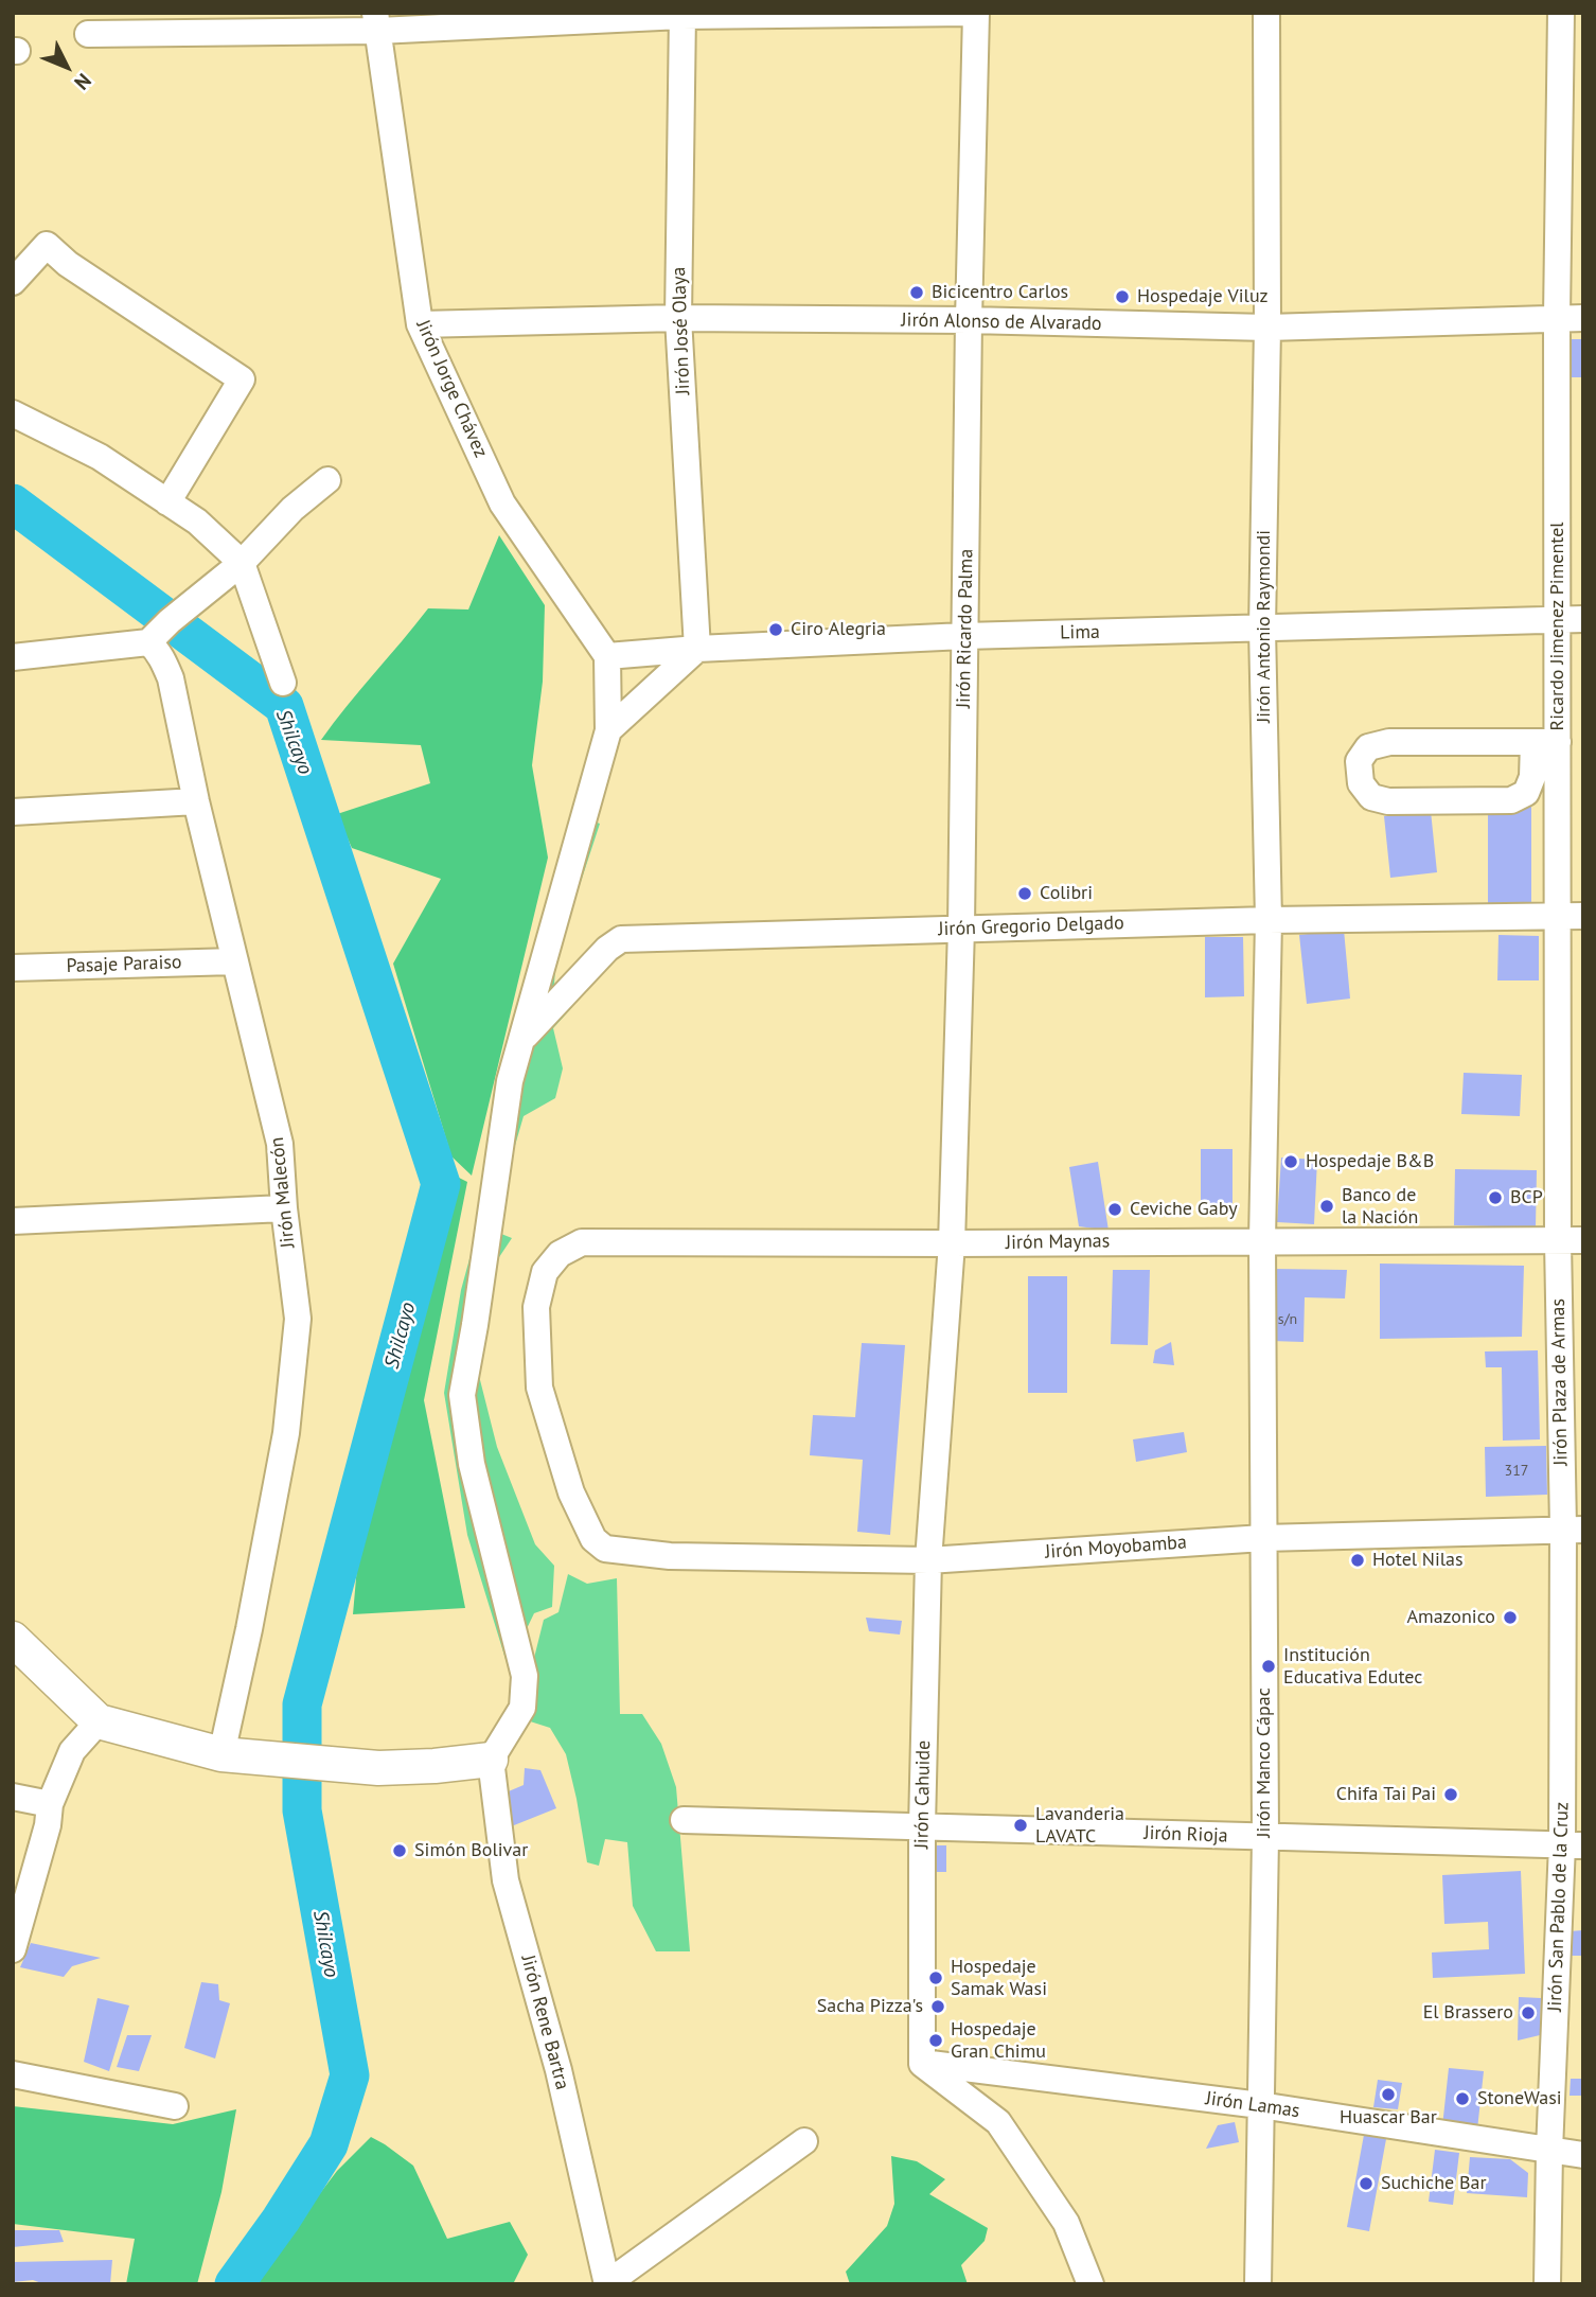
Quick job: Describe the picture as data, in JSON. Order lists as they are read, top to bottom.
{
  "streets": {
    "street": [
      "Jirón Alonso de Alvarado",
      "Jirón José Olaya",
      "Jirón Jorge Chávez",
      "Jirón Antonio Raymondi",
      "Ricardo Jimenez Pimentel",
      "Jirón Ricardo Palma",
      "Lima",
      "Jirón Gregorio Delgado",
      "Pasaje Paraiso",
      "Jirón Malecón",
      "Jirón Maynas",
      "Jirón Plaza de Armas",
      "Jirón Moyobamba",
      "Jirón Manco Cápac",
      "Jirón Cahuide",
      "Jirón Rioja",
      "Jirón San Pablo de la Cruz",
      "Jirón Rene Bartra",
      "Jirón Lamas"
    ]
  },
  "crossings": [
    ["Jirón Alonso de Alvarado", "Jirón José Olaya"],
    ["Jirón Alonso de Alvarado", "Jirón Jorge Chávez"],
    ["Jirón Alonso de Alvarado", "Jirón Antonio Raymondi"],
    ["Jirón Alonso de Alvarado", "Ricardo Jimenez Pimentel"],
    ["Jirón Alonso de Alvarado", "Jirón Ricardo Palma"],
    ["Jirón José Olaya", "Lima"],
    ["Jirón Jorge Chávez", "Lima"],
    ["Jirón Antonio Raymondi", "Lima"],
    ["Jirón Antonio Raymondi", "Jirón Gregorio Delgado"],
    ["Jirón Antonio Raymondi", "Jirón Maynas"],
    ["Jirón Antonio Raymondi", "Jirón Manco Cápac"],
    ["Ricardo Jimenez Pimentel", "Lima"],
    ["Ricardo Jimenez Pimentel", "Jirón Gregorio Delgado"],
    ["Ricardo Jimenez Pimentel", "Jirón Maynas"],
    ["Ricardo Jimenez Pimentel", "Jirón Plaza de Armas"],
    ["Jirón Ricardo Palma", "Lima"],
    ["Jirón Ricardo Palma", "Jirón Gregorio Delgado"],
    ["Jirón Ricardo Palma", "Jirón Maynas"],
    ["Jirón Ricardo Palma", "Jirón Cahuide"],
    ["Pasaje Paraiso", "Jirón Malecón"],
    ["Jirón Maynas", "Jirón Plaza de Armas"],
    ["Jirón Maynas", "Jirón Moyobamba"],
    ["Jirón Maynas", "Jirón Manco Cápac"],
    ["Jirón Maynas", "Jirón Cahuide"],
    ["Jirón Plaza de Armas", "Jirón Moyobamba"],
    ["Jirón Plaza de Armas", "Jirón San Pablo de la Cruz"],
    ["Jirón Moyobamba", "Jirón Manco Cápac"],
    ["Jirón Moyobamba", "Jirón Cahuide"],
    ["Jirón Moyobamba", "Jirón San Pablo de la Cruz"],
    ["Jirón Manco Cápac", "Jirón Rioja"],
    ["Jirón Manco Cápac", "Jirón Lamas"],
    ["Jirón Cahuide", "Jirón Rioja"],
    ["Jirón Cahuide", "Jirón Lamas"],
    ["Jirón Rioja", "Jirón San Pablo de la Cruz"],
    ["Jirón San Pablo de la Cruz", "Jirón Lamas"]
  ],
  "water": ["Shilcayo"],
  "places": [
    "Bicicentro Carlos",
    "Hospedaje Viluz",
    "Ciro Alegria",
    "Colibri",
    "Hospedaje B&B",
    "BCP",
    "Banco de la Nación",
    "Ceviche Gaby",
    "Hotel Nilas",
    "Amazonico",
    "Institución Educativa Edutec",
    "Chifa Tai Pai",
    "Lavanderia LAVATC",
    "Simón Bolivar",
    "Hospedaje Samak Wasi",
    "Sacha Pizza's",
    "El Brassero",
    "Hospedaje Gran Chimu",
    "Huascar Bar",
    "StoneWasi",
    "Suchiche Bar"
  ],
  "house_numbers": ["s/n", "317"],
  "north": "bottom right"
}
